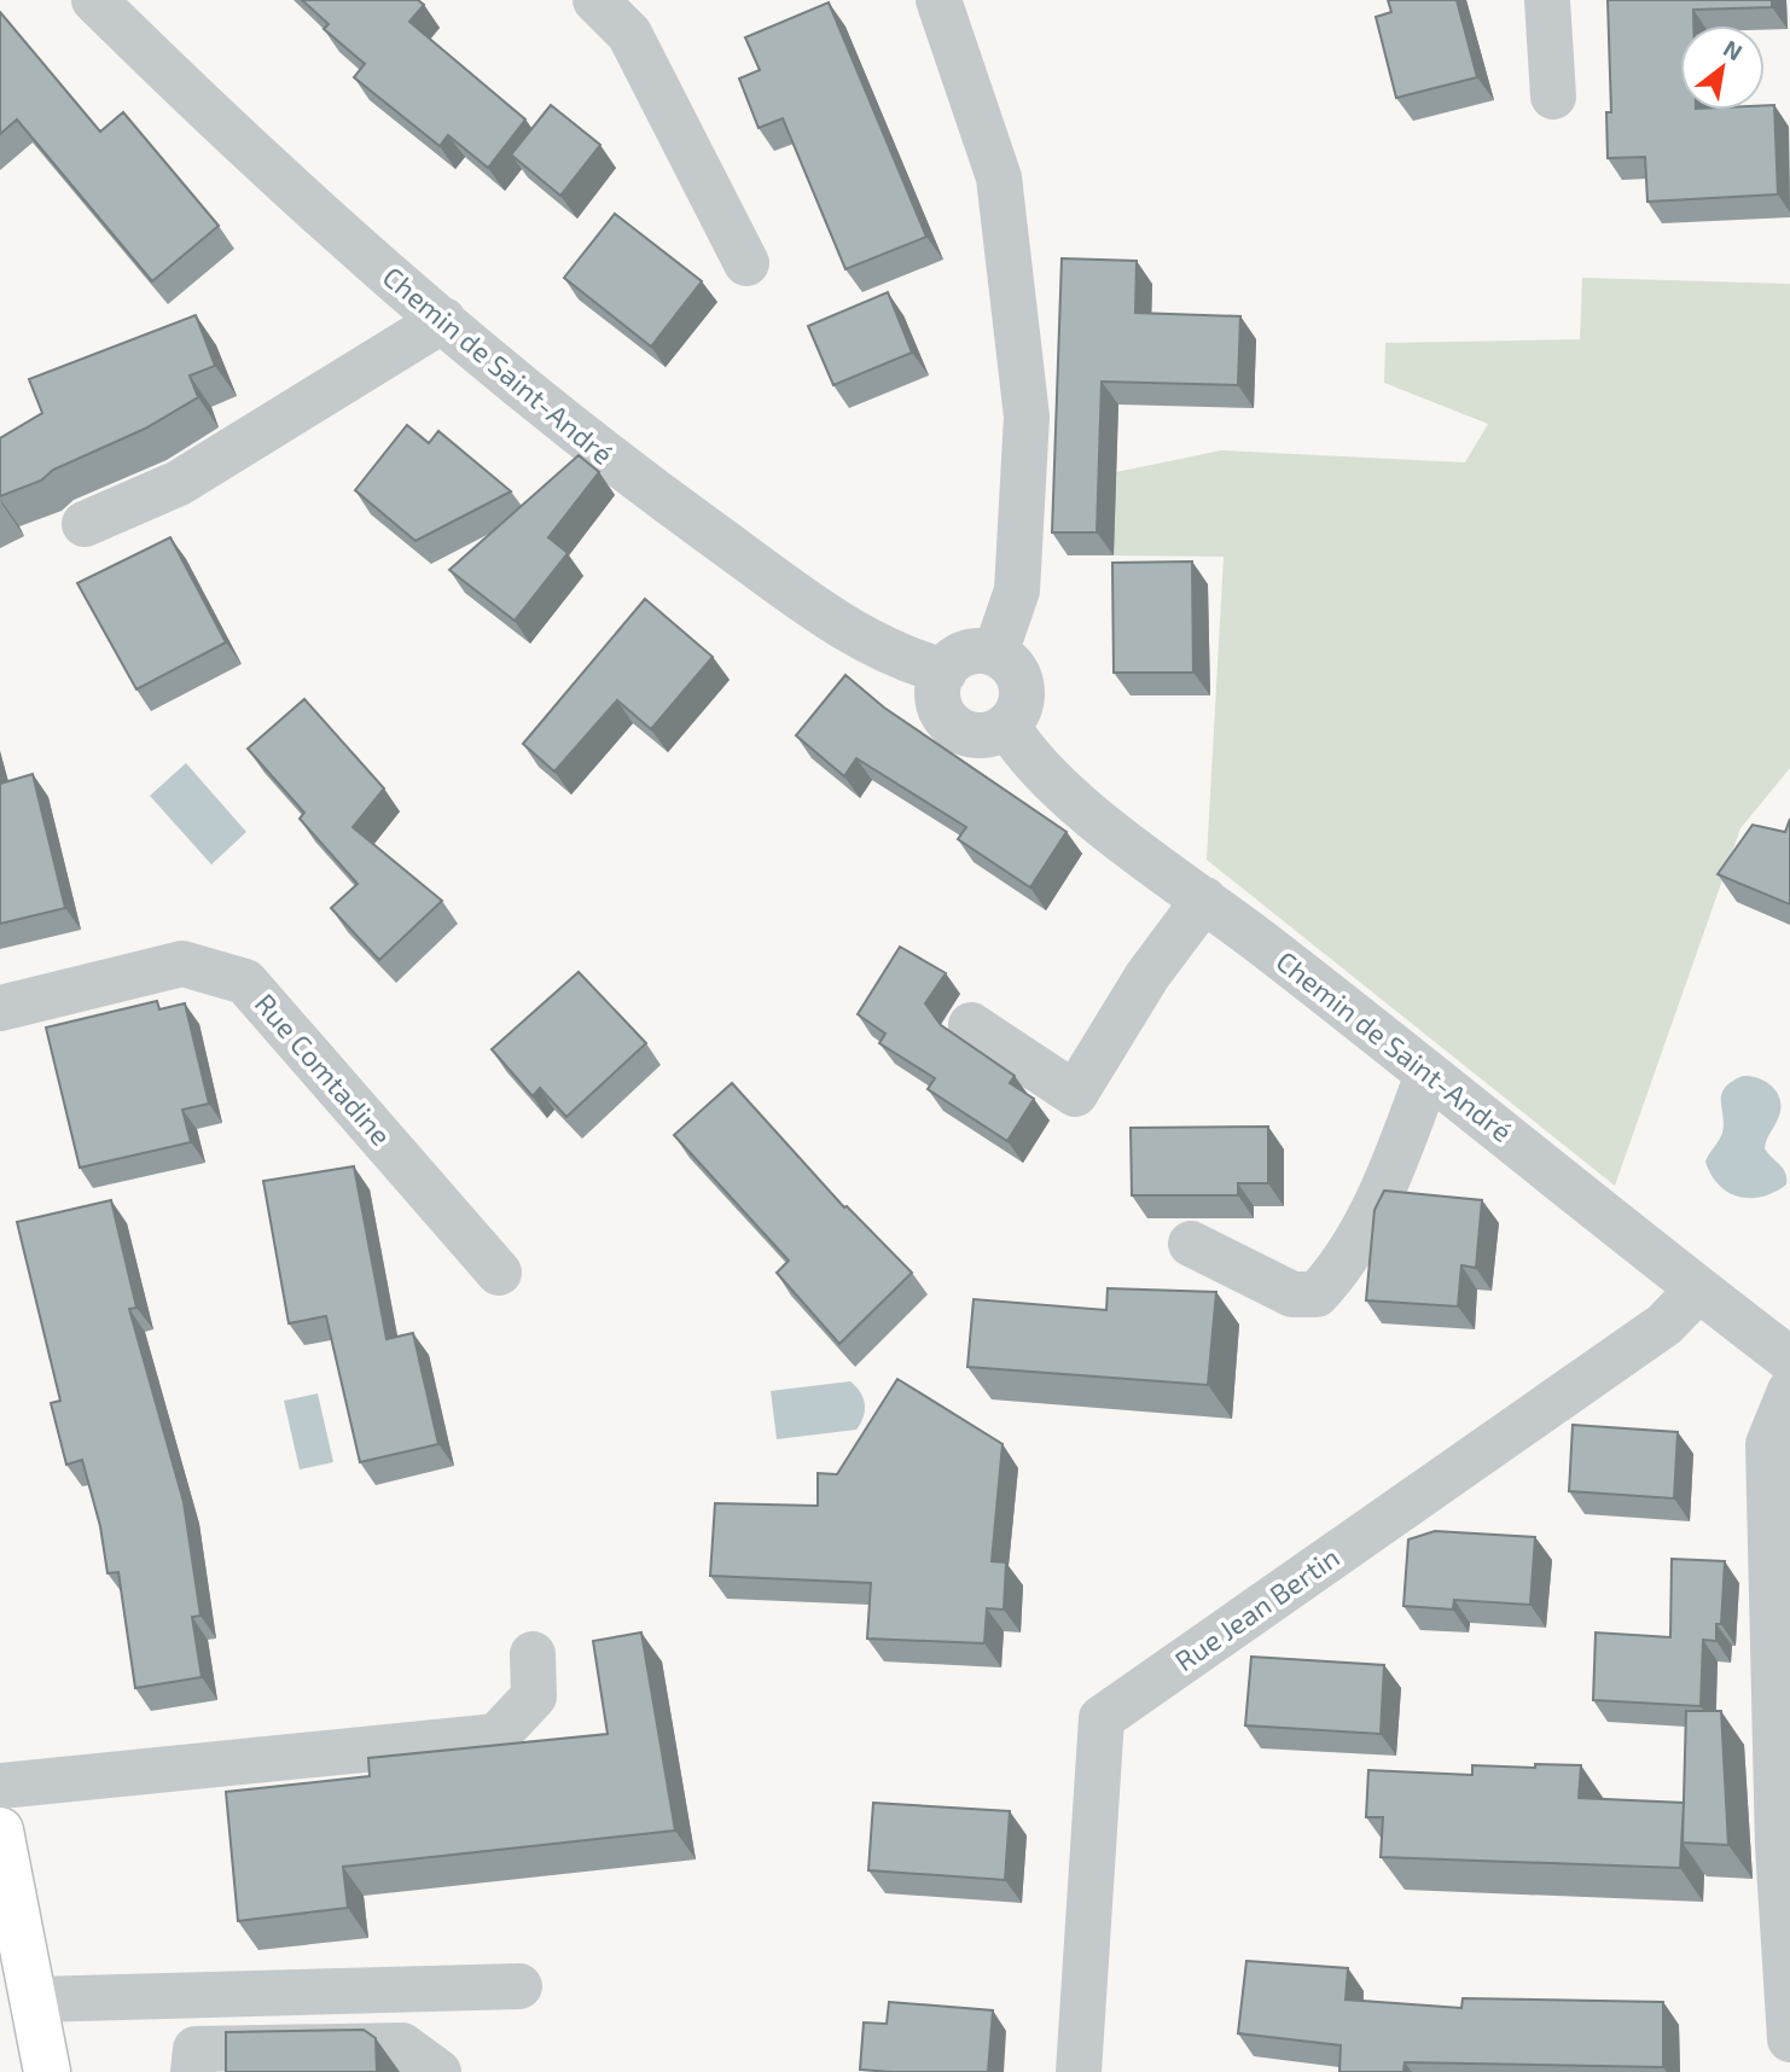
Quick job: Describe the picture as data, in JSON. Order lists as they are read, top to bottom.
{
  "streets": {
    "street": ["Chemin de Saint-André", "Rue Comtadine", "Rue Jean Bertin"]
  },
  "crossings": [
    ["Chemin de Saint-André", "Rue Jean Bertin"]
  ],
  "north": "top right"
}
